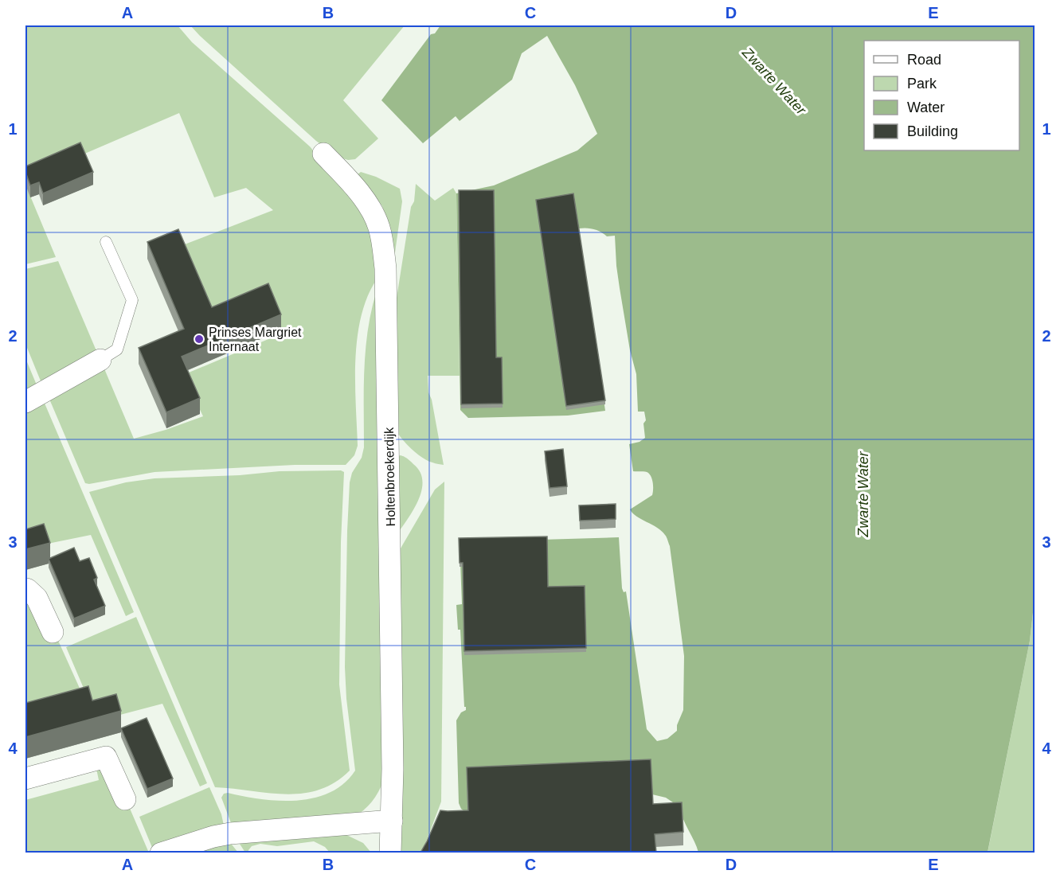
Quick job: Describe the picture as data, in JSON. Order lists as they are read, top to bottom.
{
  "streets": {
    "street": ["Holtenbroekerdijk"]
  },
  "water": ["Zwarte Water"],
  "places": ["Prinses Margriet Internaat"],
  "legend": [
    "Road",
    "Park",
    "Water",
    "Building"
  ],
  "grid": {
    "columns": [
      "A",
      "B",
      "C",
      "D",
      "E"
    ],
    "rows": [
      "1",
      "2",
      "3",
      "4"
    ]
  }
}
